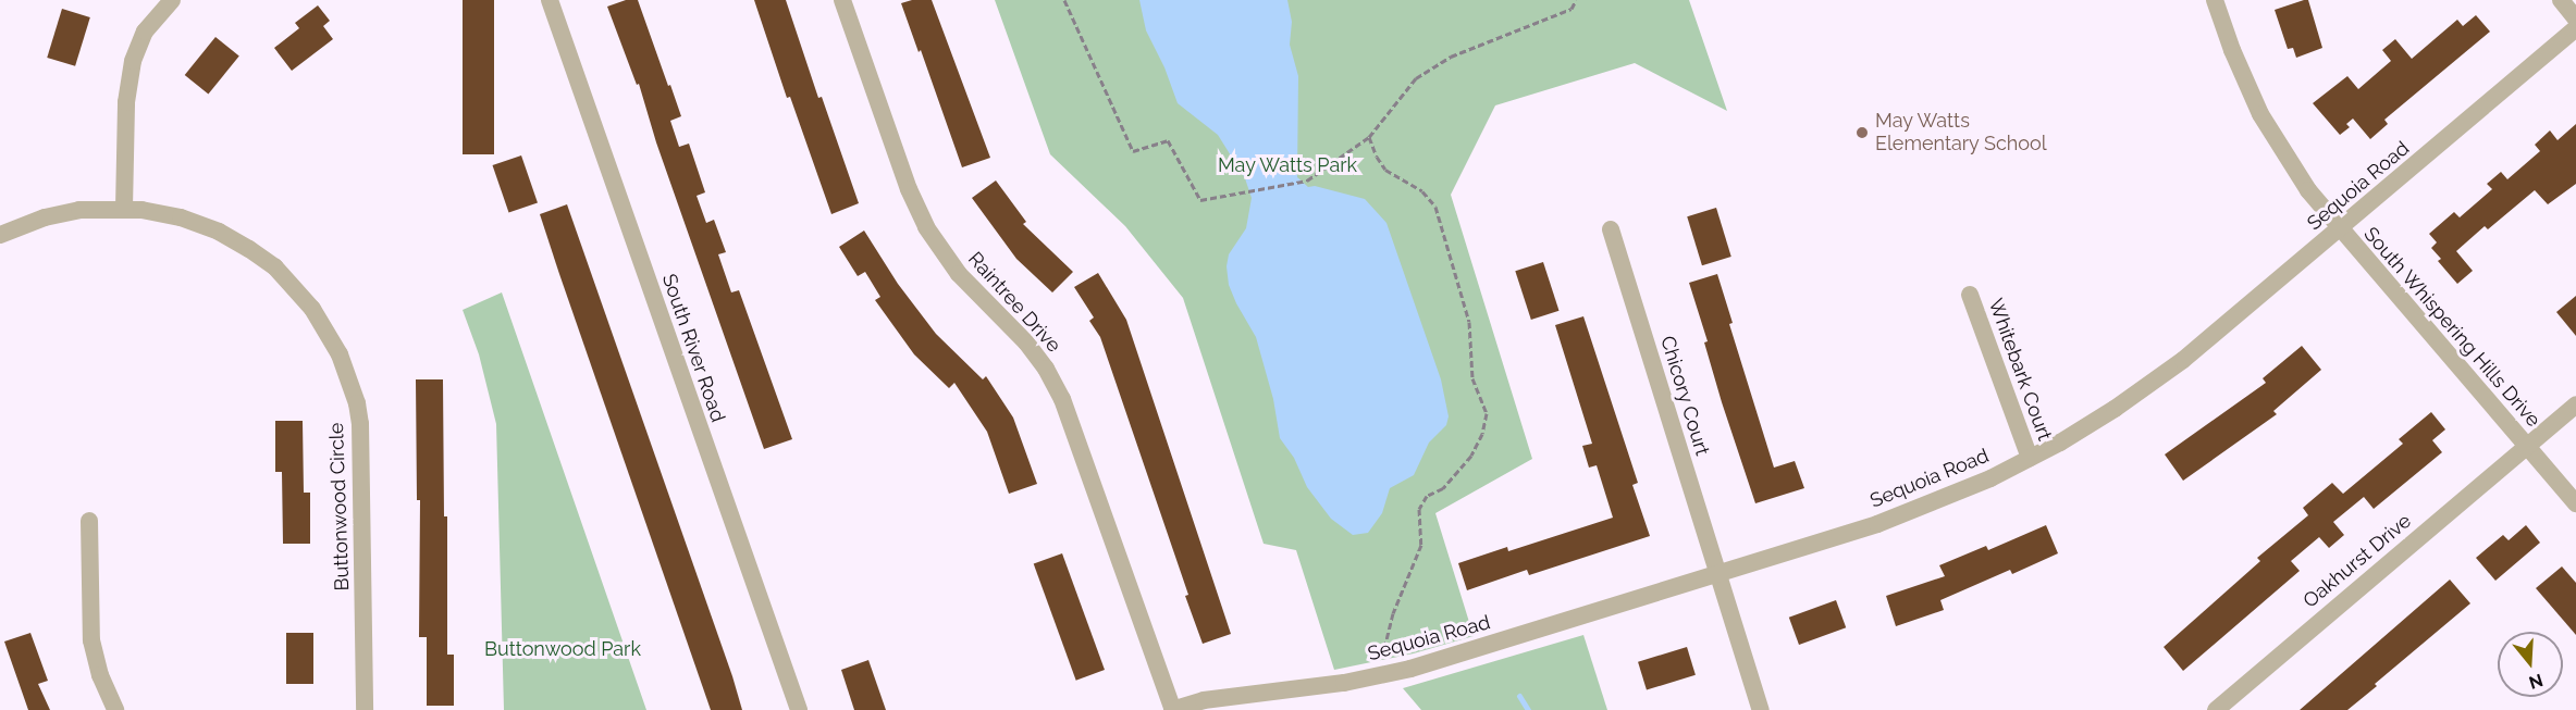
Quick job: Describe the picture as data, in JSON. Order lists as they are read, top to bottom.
{
  "streets": {
    "street": [
      "Sequoia Road",
      "Raintree Drive",
      "South Whispering Hills Drive",
      "South River Road",
      "Whitebark Court",
      "Chicory Court",
      "Buttonwood Circle",
      "Oakhurst Drive"
    ]
  },
  "crossings": [
    ["Sequoia Road", "Raintree Drive"],
    ["Sequoia Road", "South Whispering Hills Drive"],
    ["Sequoia Road", "Whitebark Court"],
    ["Sequoia Road", "Chicory Court"],
    ["South Whispering Hills Drive", "Oakhurst Drive"]
  ],
  "parks": ["May Watts Park", "Buttonwood Park"],
  "places": ["May Watts Elementary School"],
  "north": "bottom"
}
